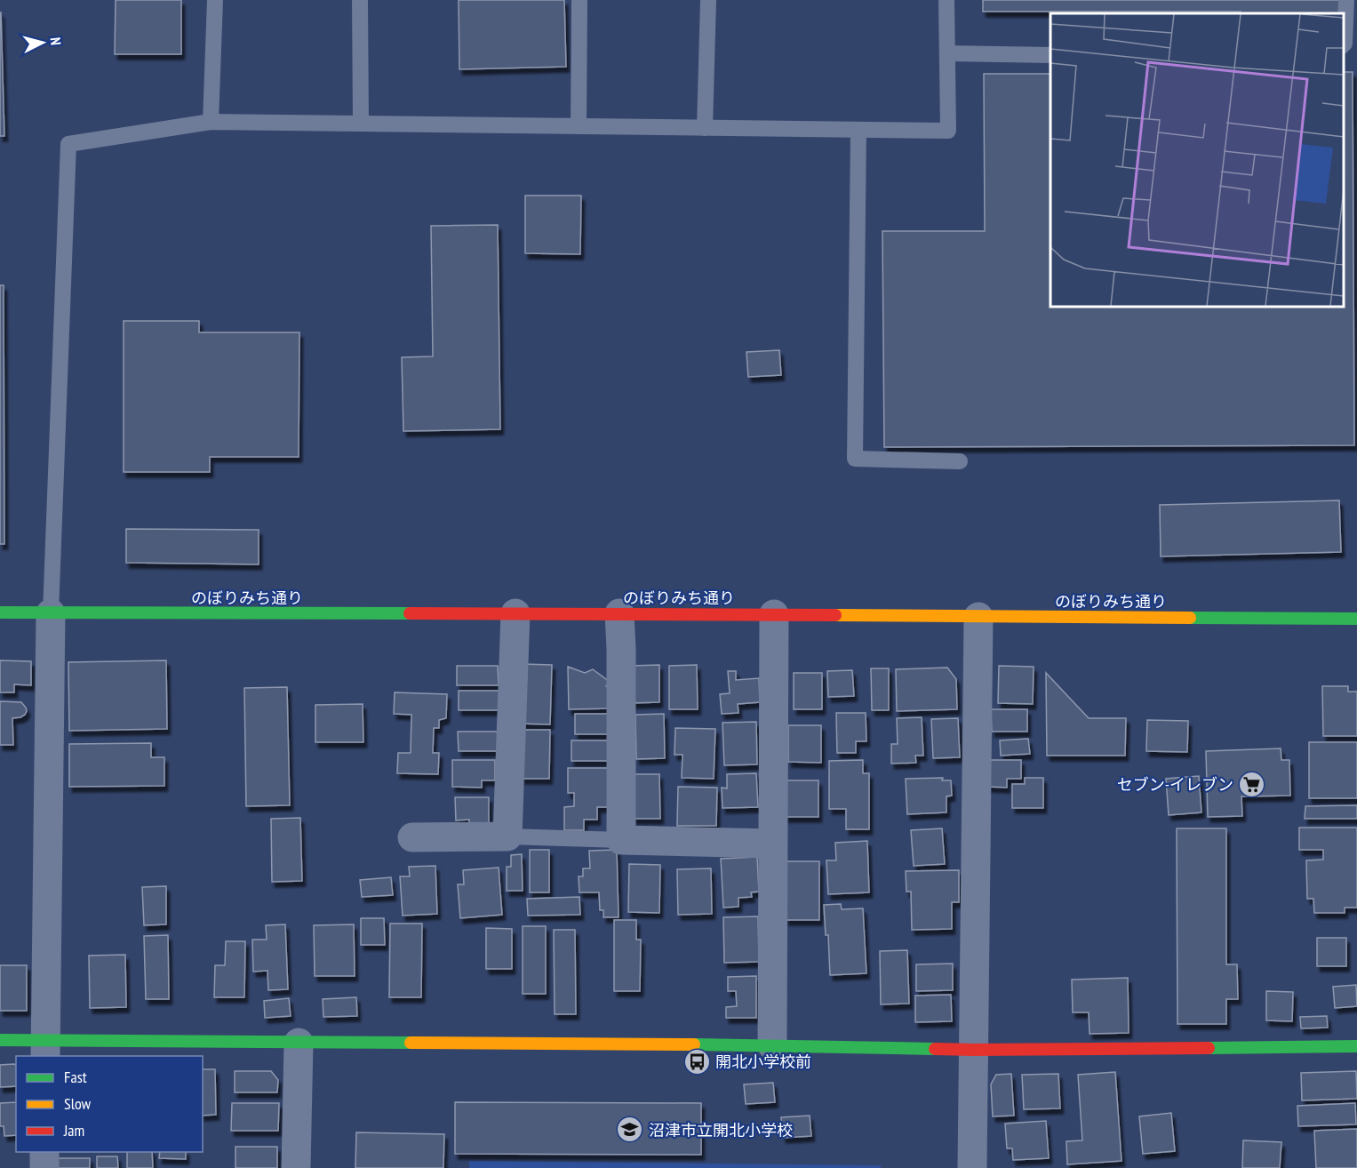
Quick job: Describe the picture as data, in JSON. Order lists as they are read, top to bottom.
{
  "streets": {
    "street": ["のぼりみち通り"]
  },
  "places": {
    "supermarket": ["セブン-イレブン"],
    "bus stop": ["開北小学校前"],
    "school or university": ["沼津市立開北小学校"]
  },
  "legend": ["Fast", "Slow", "Jam"],
  "north": "right"
}
